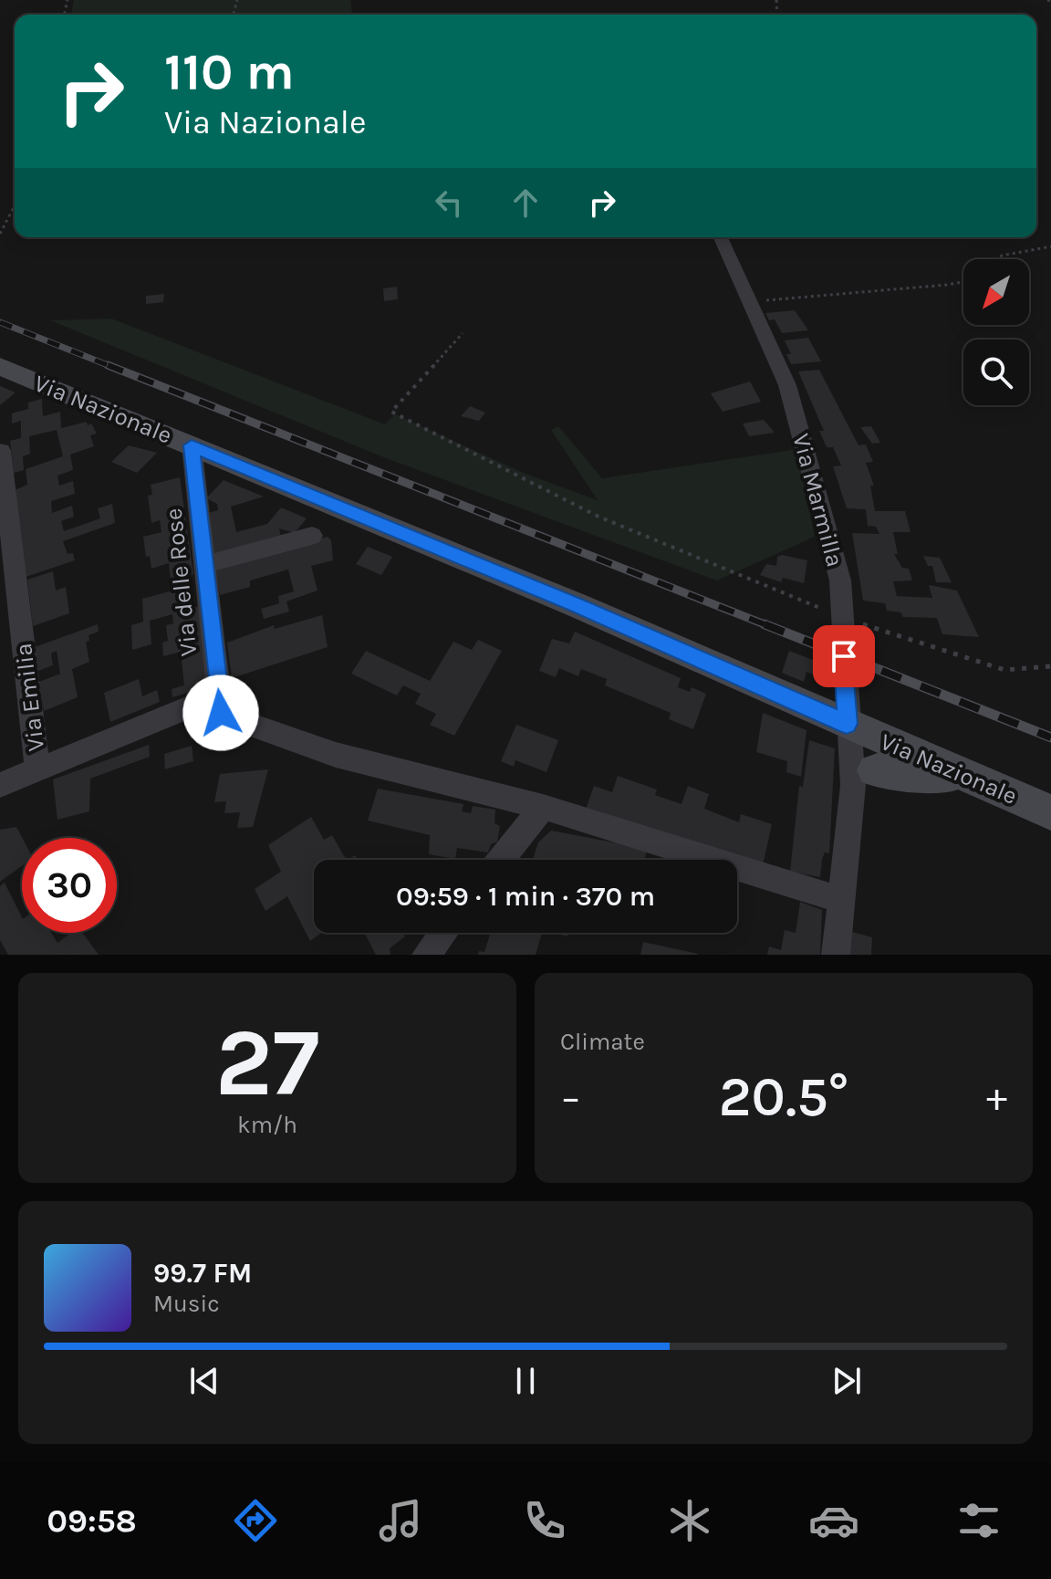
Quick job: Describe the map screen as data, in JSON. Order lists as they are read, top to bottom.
{
  "streets": {
    "main road": ["Via Nazionale"],
    "street": ["Via Marmilla", "Via delle Rose", "Via Emilia"]
  },
  "crossings": [
    ["Via Nazionale", "Via Marmilla"],
    ["Via Nazionale", "Via delle Rose"]
  ],
  "north": "bottom left",
  "page": {
    "turn": ["110 m", "Via Nazionale"],
    "limit": "30",
    "trip": "09:59 · 1 min · 370 m",
    "tile": [
      ["27", "km/h"],
      "Climate"
    ],
    "heat": ["−", "20.5°", "+"],
    "song": ["99.7 FM", "Music"],
    "tabs": "09:58"
  }
}
